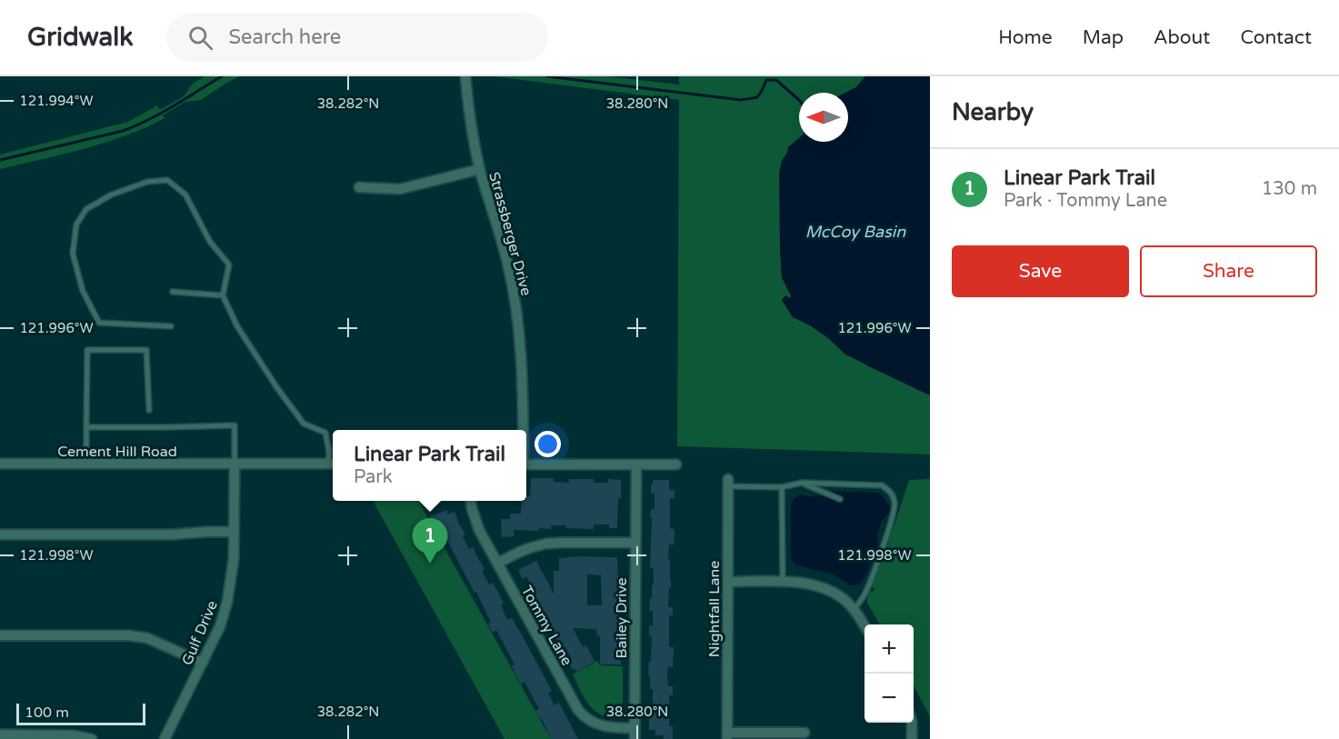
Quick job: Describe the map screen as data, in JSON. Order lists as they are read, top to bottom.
{
  "streets": {
    "street": [
      "Strassberger Drive",
      "Cement Hill Road",
      "Nightfall Lane",
      "Bailey Drive",
      "Tommy Lane",
      "Gulf Drive"
    ]
  },
  "crossings": [
    ["Cement Hill Road", "Gulf Drive"],
    ["Bailey Drive", "Tommy Lane"]
  ],
  "water": ["McCoy Basin"],
  "scale_bar": "100 m",
  "north": "left",
  "page": {
    "header": "Gridwalk",
    "search": "Search here",
    "nav": [
      "Home",
      "Map",
      "About",
      "Contact"
    ],
    "heading": "Nearby",
    "list": [
      {
        "mark": "1",
        "name": "Linear Park Trail",
        "note": "Park · Tommy Lane",
        "value": "130 m"
      }
    ],
    "buttons": ["Save", "Share"],
    "popup": ["Linear Park Trail", "Park"],
    "pins": "1",
    "map_buttons": ["+", "−"],
    "scale": "100 m"
  },
  "coordinates": [
    "121.994°W",
    "38.282°N",
    "38.280°N",
    "121.996°W",
    "121.998°W"
  ]
}
